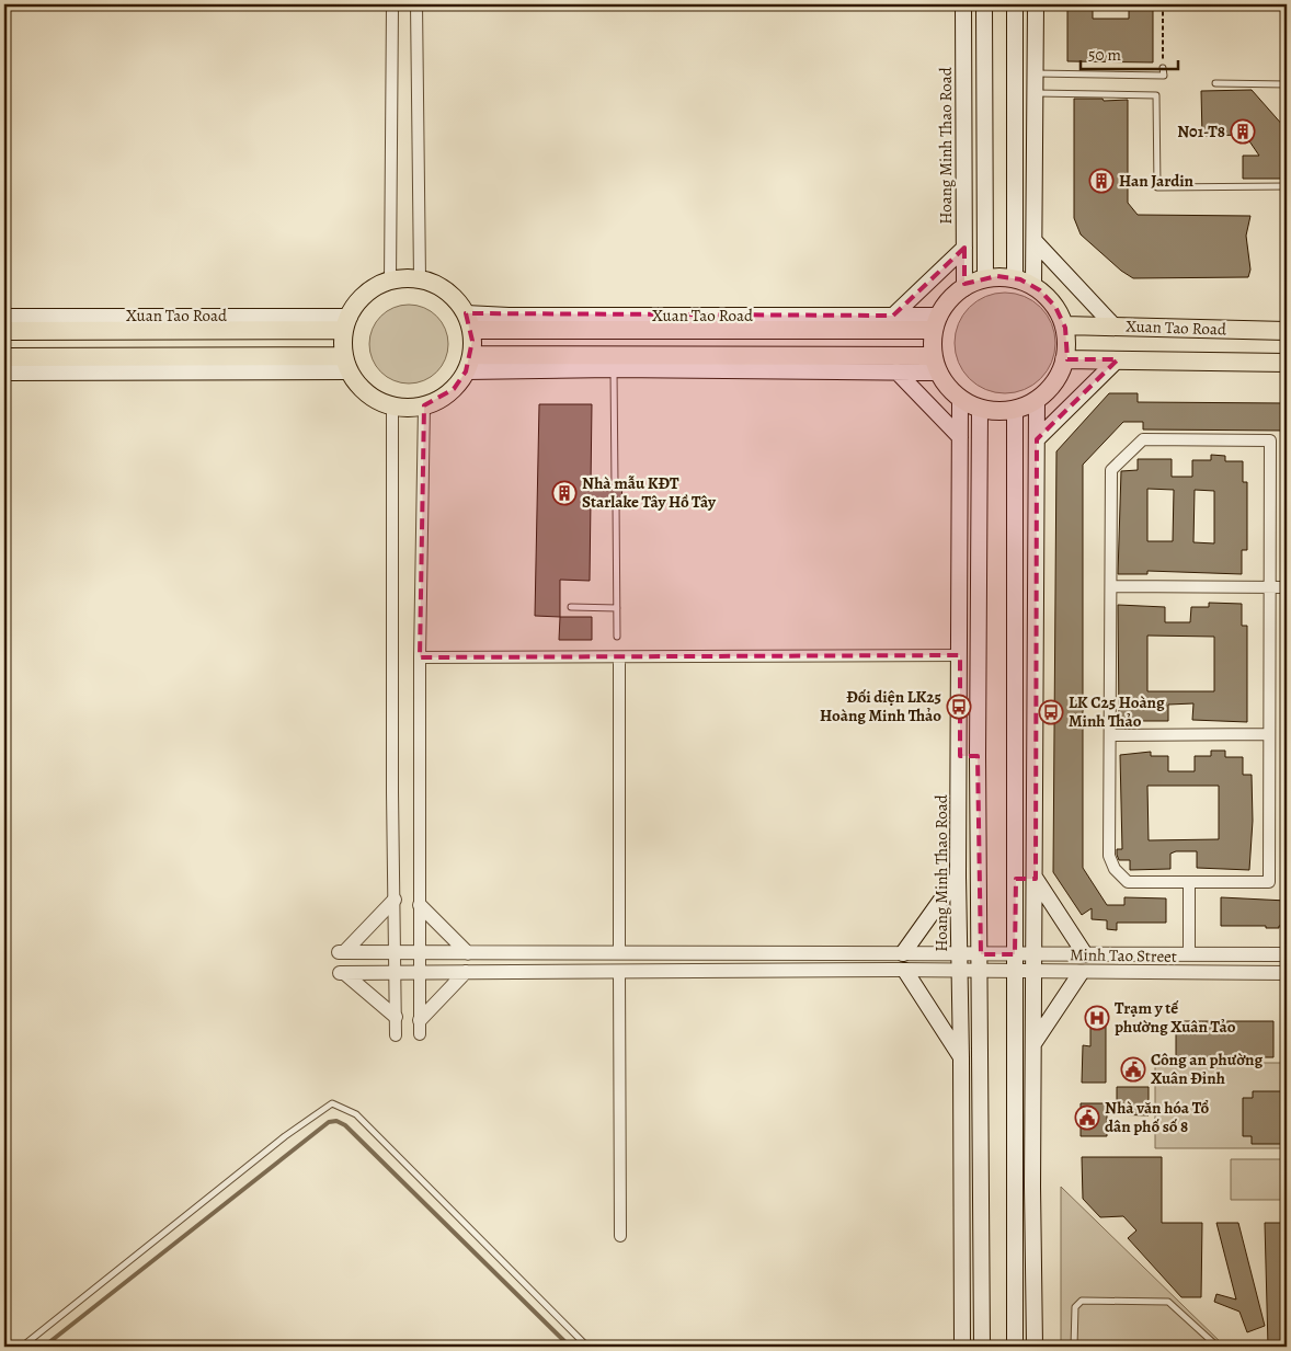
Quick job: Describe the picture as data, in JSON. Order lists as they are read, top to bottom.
{
  "streets": {
    "main road": ["Hoang Minh Thao Road", "Xuan Tao Road"],
    "street": ["Minh Tao Street"]
  },
  "crossings": [
    ["Hoang Minh Thao Road", "Xuan Tao Road"],
    ["Hoang Minh Thao Road", "Minh Tao Street"]
  ],
  "places": {
    "building": ["N01-T8", "Han Jardin", "Nhà mẫu KĐT Starlake Tây Hồ Tây"],
    "bus stop": ["Đối diện LK25 Hoàng Minh Thảo", "LK C25 Hoàng Minh Thảo"],
    "hospital": ["Trạm y tế phường Xuân Tảo"],
    "public building": ["Công an phường Xuân Đỉnh", "Nhà văn hóa Tổ dân phố số 8"]
  },
  "scale_bar": "50 m"
}
